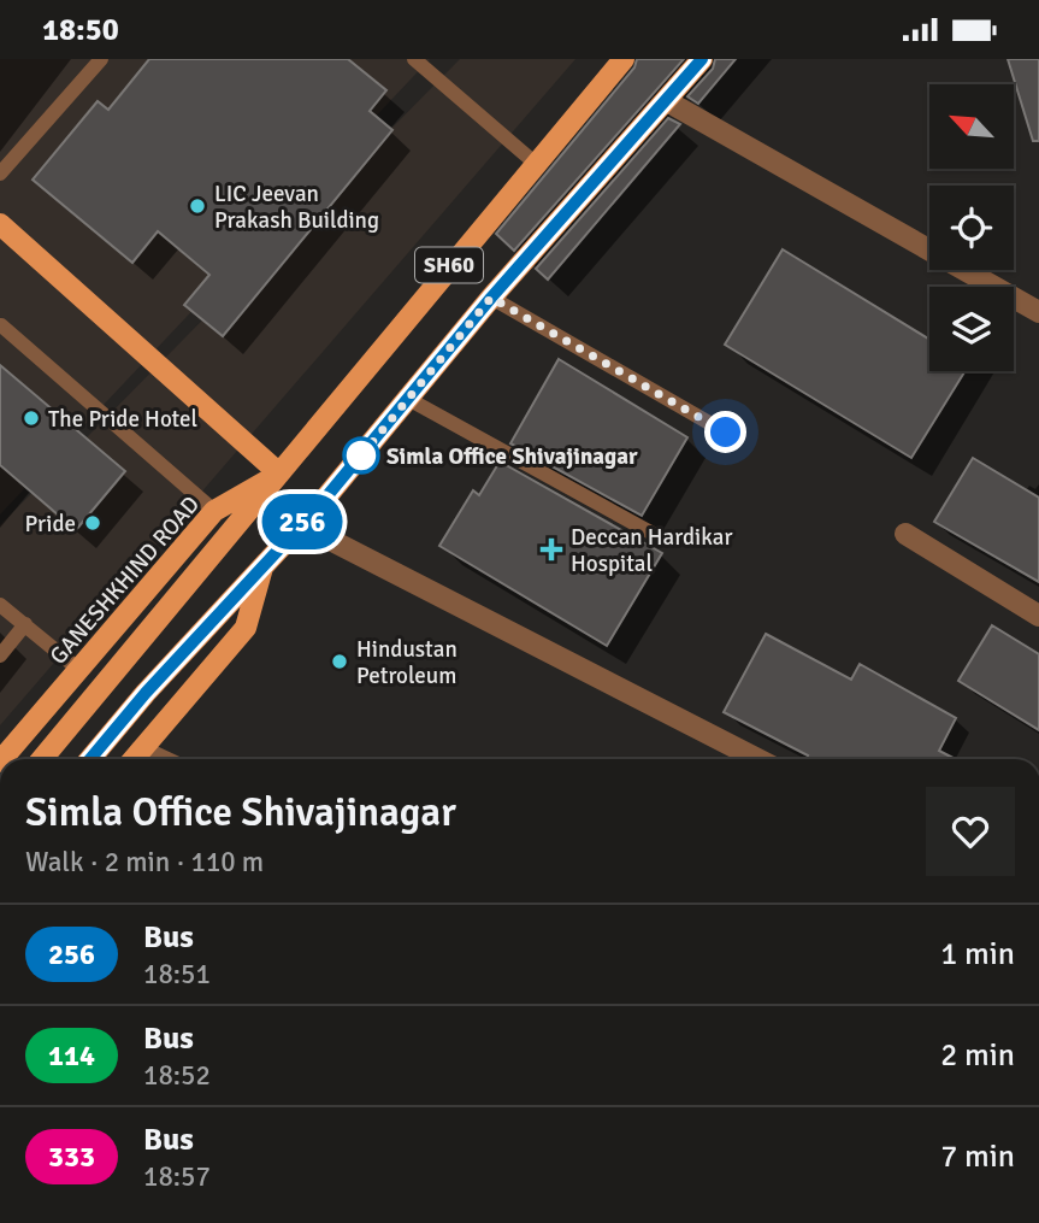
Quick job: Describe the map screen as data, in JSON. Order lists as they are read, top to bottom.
{
  "streets": {
    "main road": ["SH60", "GANESHKHIND ROAD"]
  },
  "places": {
    "other": [
      "LIC Jeevan Prakash Building",
      "The Pride Hotel",
      "Simla Office Shivajinagar",
      "Pride",
      "Hindustan Petroleum"
    ],
    "health": ["Deccan Hardikar Hospital"]
  },
  "lines": ["bus line 256"],
  "north": "top left",
  "page": {
    "status": "18:50",
    "on_map": "256",
    "heading": ["Simla Office Shivajinagar", "Walk · 2 min · 110 m"],
    "list": [
      {
        "mark": "256",
        "name": "Bus",
        "note": "18:51",
        "value": "1 min"
      },
      {
        "mark": "114",
        "name": "Bus",
        "note": "18:52",
        "value": "2 min"
      },
      {
        "mark": "333",
        "name": "Bus",
        "note": "18:57",
        "value": "7 min"
      }
    ]
  }
}
